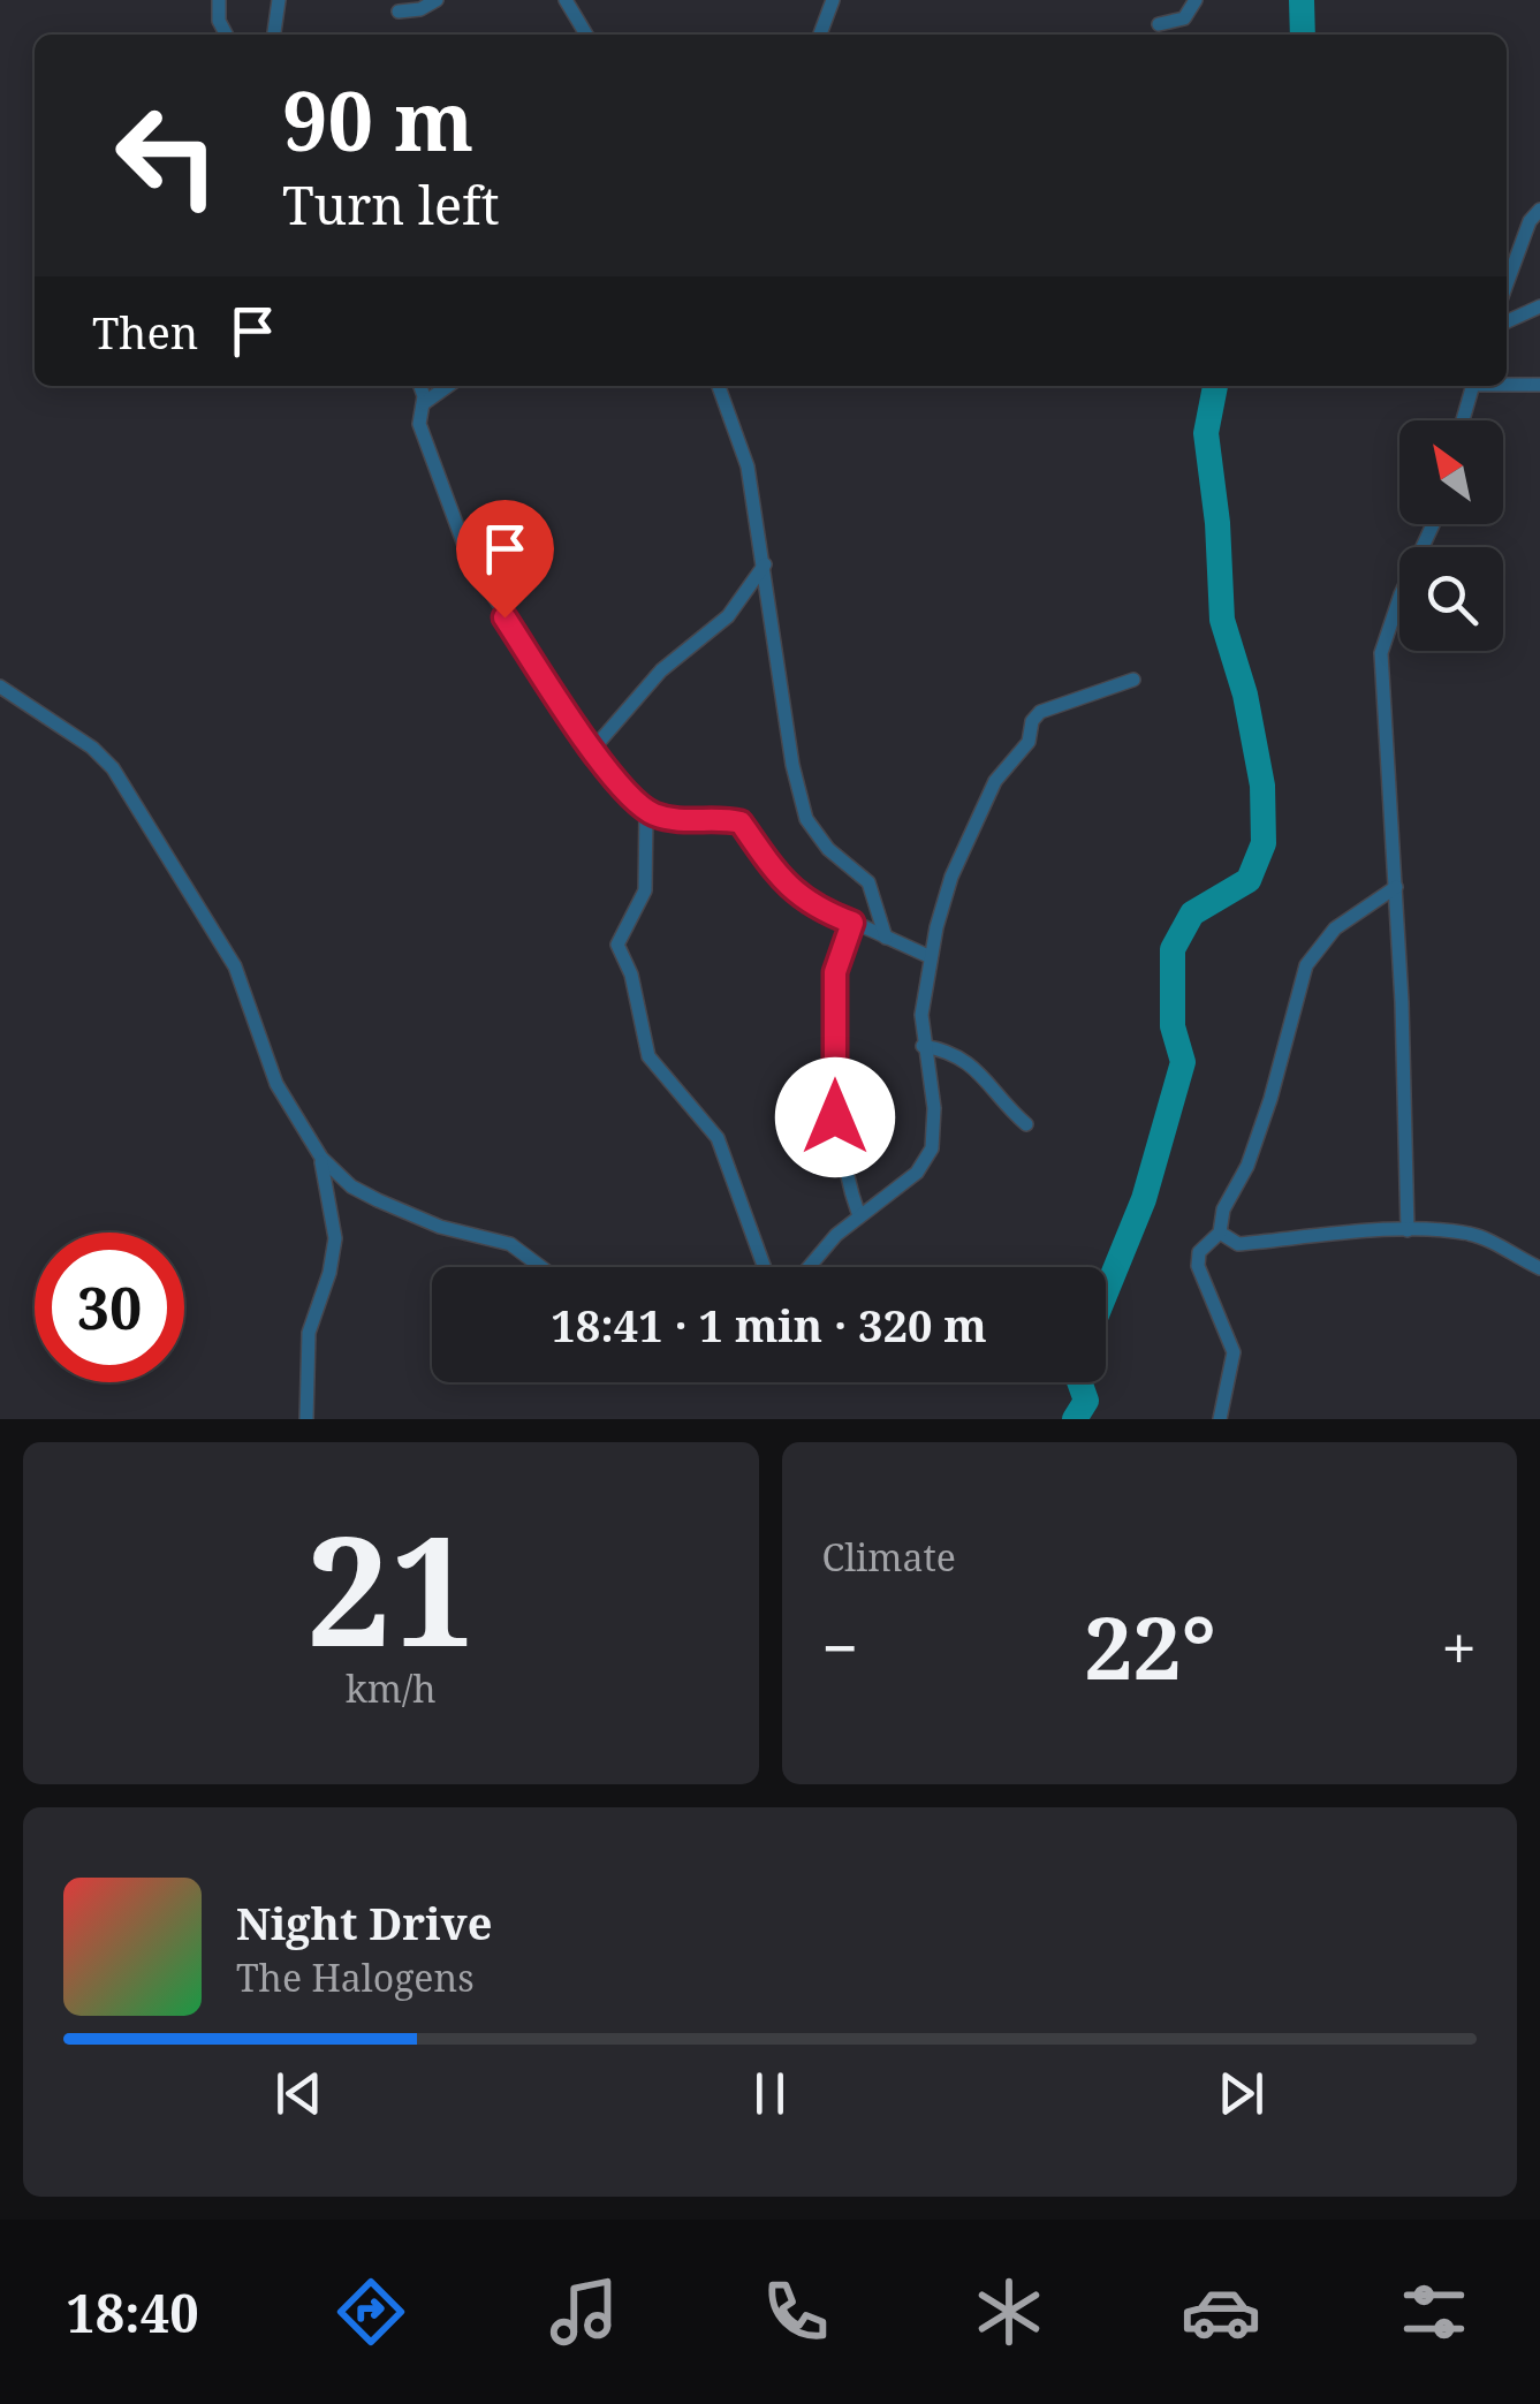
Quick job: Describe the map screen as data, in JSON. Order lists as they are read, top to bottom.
{
  "north": "top left",
  "page": {
    "turn": ["90 m", "Turn left"],
    "then": "Then",
    "limit": "30",
    "trip": "18:41 · 1 min · 320 m",
    "tile": [
      ["21", "km/h"],
      "Climate"
    ],
    "heat": ["−", "22°", "+"],
    "song": ["Night Drive", "The Halogens"],
    "tabs": "18:40"
  }
}
